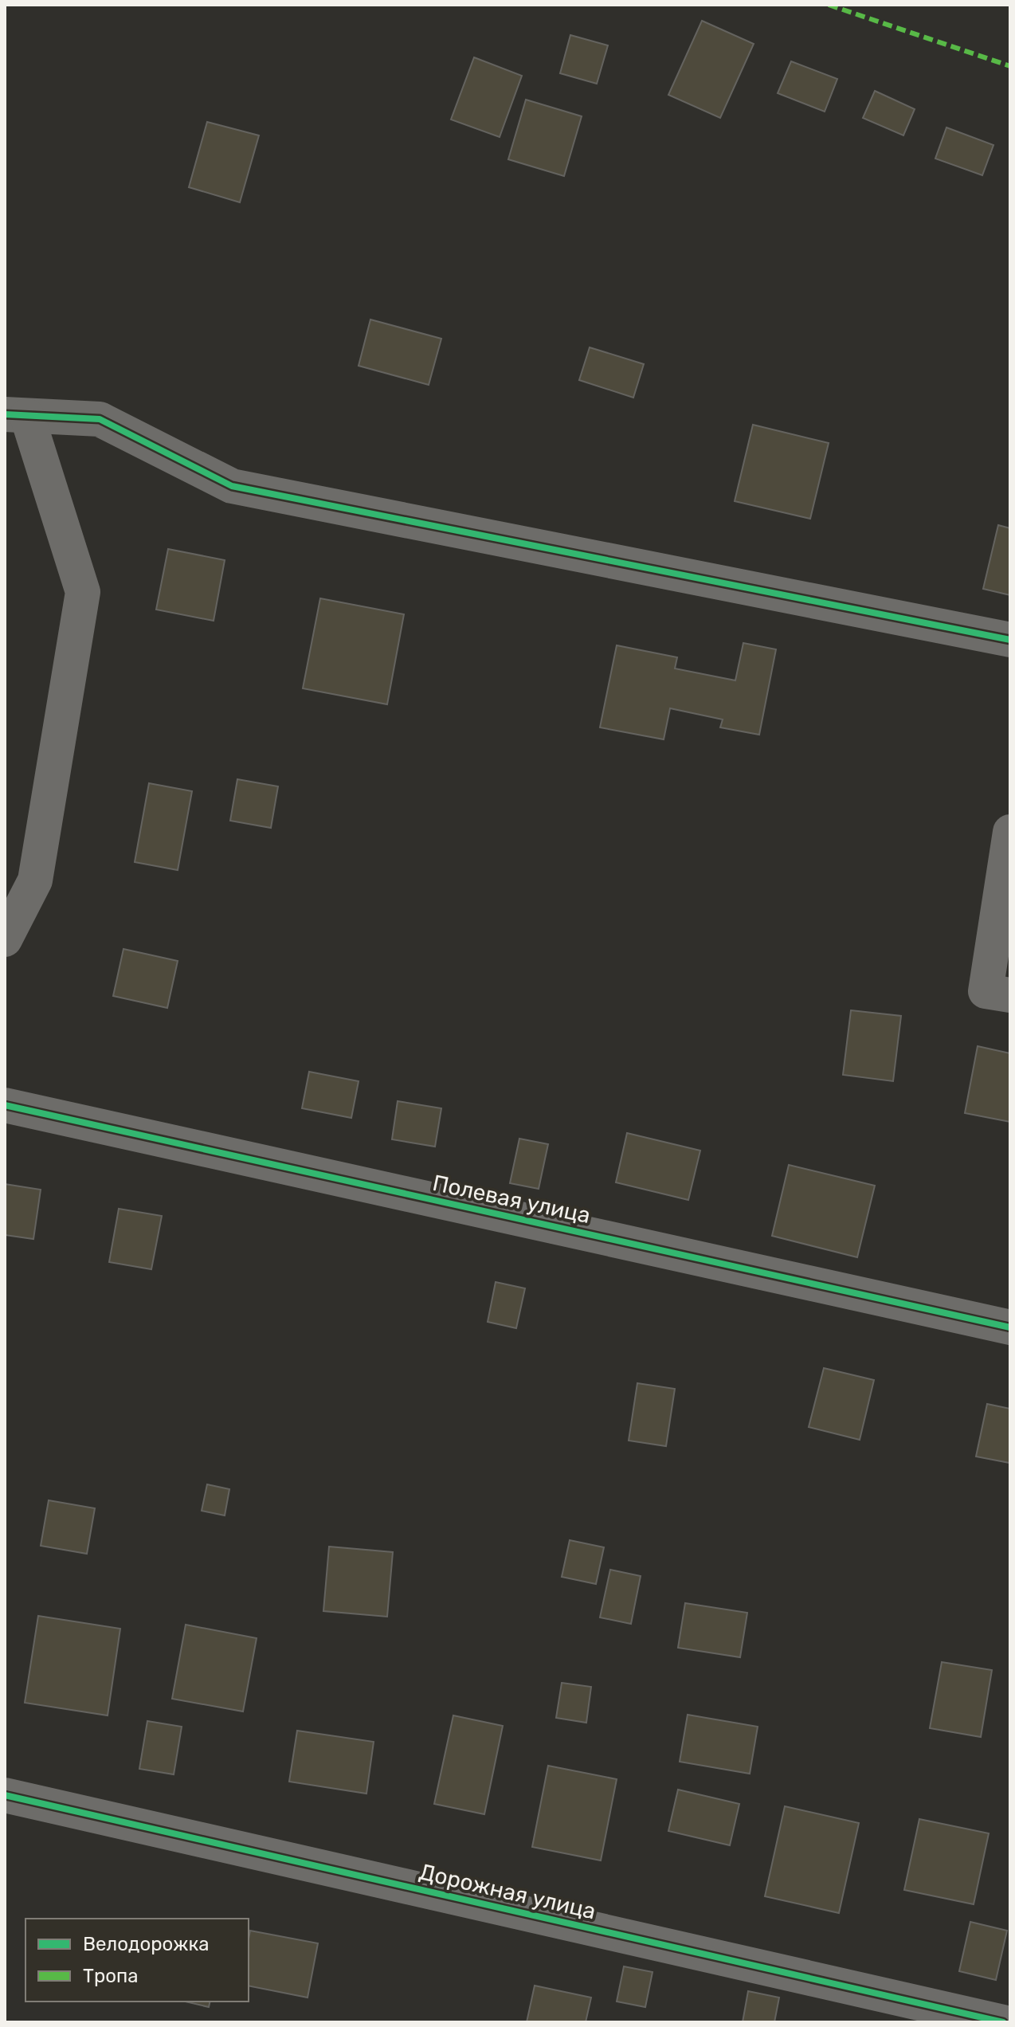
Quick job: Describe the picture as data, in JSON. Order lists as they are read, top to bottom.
{
  "streets": {
    "street": ["Полевая улица", "Дорожная улица"]
  },
  "legend": ["Велодорожка", "Тропа"]
}
